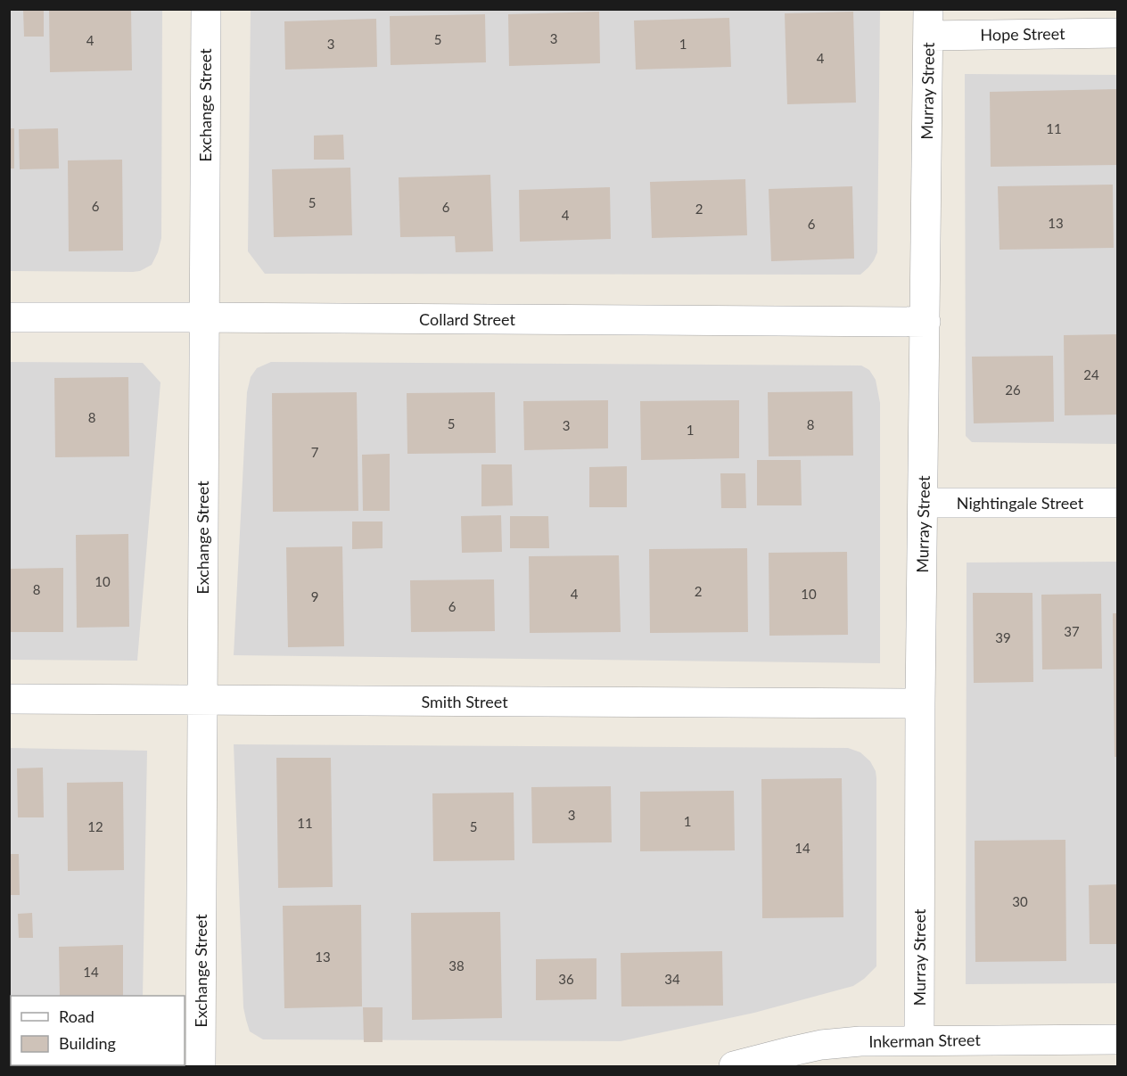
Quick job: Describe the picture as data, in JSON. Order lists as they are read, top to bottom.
{
  "streets": {
    "street": [
      "Hope Street",
      "Murray Street",
      "Exchange Street",
      "Collard Street",
      "Nightingale Street",
      "Smith Street",
      "Inkerman Street"
    ]
  },
  "crossings": [
    ["Hope Street", "Murray Street"],
    ["Murray Street", "Collard Street"],
    ["Murray Street", "Nightingale Street"],
    ["Murray Street", "Smith Street"],
    ["Murray Street", "Inkerman Street"],
    ["Exchange Street", "Collard Street"],
    ["Exchange Street", "Smith Street"]
  ],
  "house_numbers": [
    "3",
    "5",
    "4",
    "3",
    "1",
    "4",
    "11",
    "5",
    "6",
    "6",
    "2",
    "4",
    "13",
    "6",
    "24",
    "26",
    "8",
    "5",
    "8",
    "3",
    "1",
    "7",
    "10",
    "8",
    "2",
    "4",
    "10",
    "9",
    "6",
    "37",
    "39",
    "3",
    "1",
    "11",
    "12",
    "5",
    "14",
    "30",
    "13",
    "38",
    "14",
    "36",
    "34"
  ],
  "legend": ["Road", "Building"]
}
